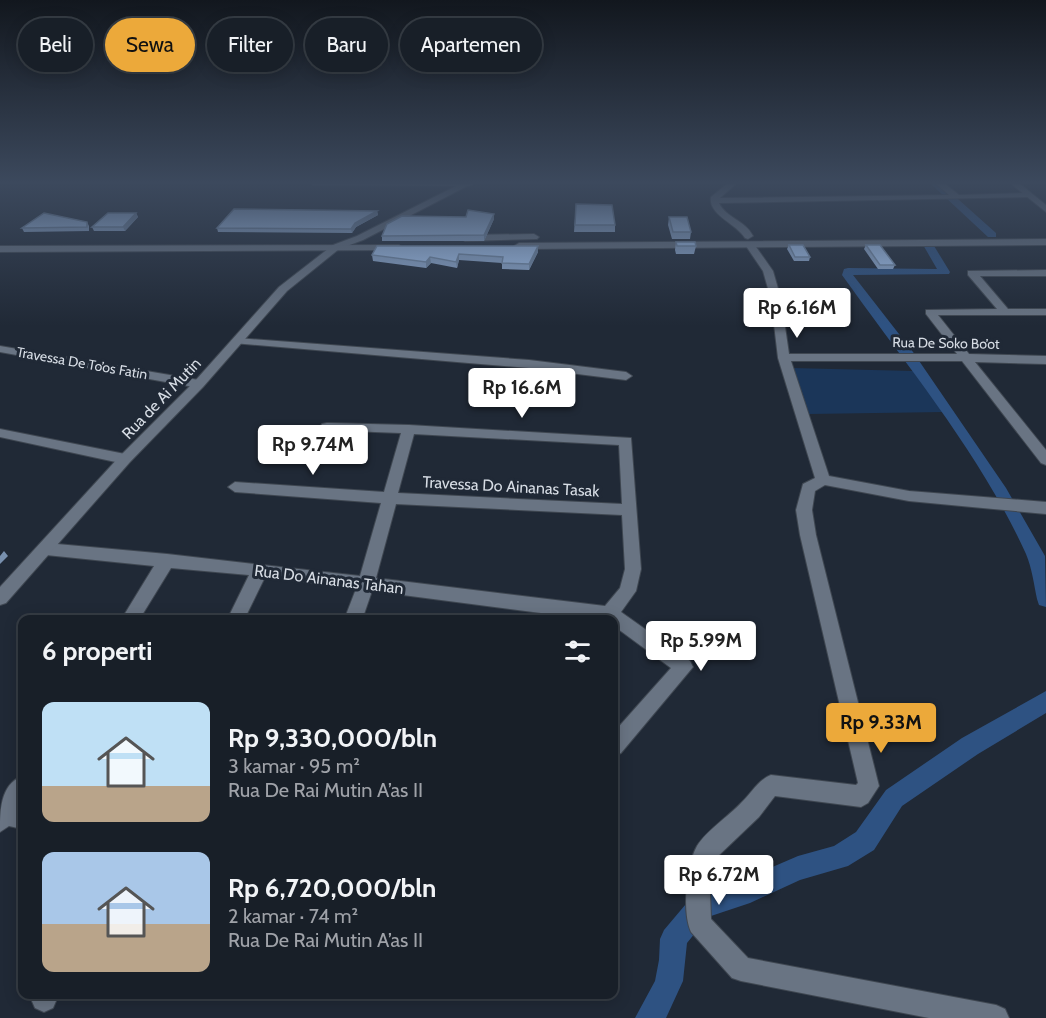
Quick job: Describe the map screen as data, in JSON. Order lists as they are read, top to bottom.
{
  "streets": {
    "street": [
      "Rua De Soko Bo’ot",
      "Travessa De To’os Fatin",
      "Rua de Ai Mutin",
      "Travessa Do Ainanas Tasak",
      "Rua Do Ainanas Tahan"
    ]
  },
  "crossings": [
    ["Travessa De To’os Fatin", "Rua de Ai Mutin"],
    ["Rua de Ai Mutin", "Rua Do Ainanas Tahan"]
  ],
  "page": {
    "chip": [
      "Beli",
      "Sewa",
      "Filter",
      "Baru",
      "Apartemen"
    ],
    "price": [
      "Rp 6.16M",
      "Rp 16.6M",
      "Rp 9.74M",
      "Rp 5.99M",
      "Rp 9.33M",
      "Rp 6.72M"
    ],
    "heading": "6 properti",
    "list": [
      {
        "name": "Rp 9,330,000/bln",
        "note": "3 kamar · 95 m² · Rua De Rai Mutin A’as II"
      },
      {
        "name": "Rp 6,720,000/bln",
        "note": "2 kamar · 74 m² · Rua De Rai Mutin A’as II"
      }
    ]
  }
}
